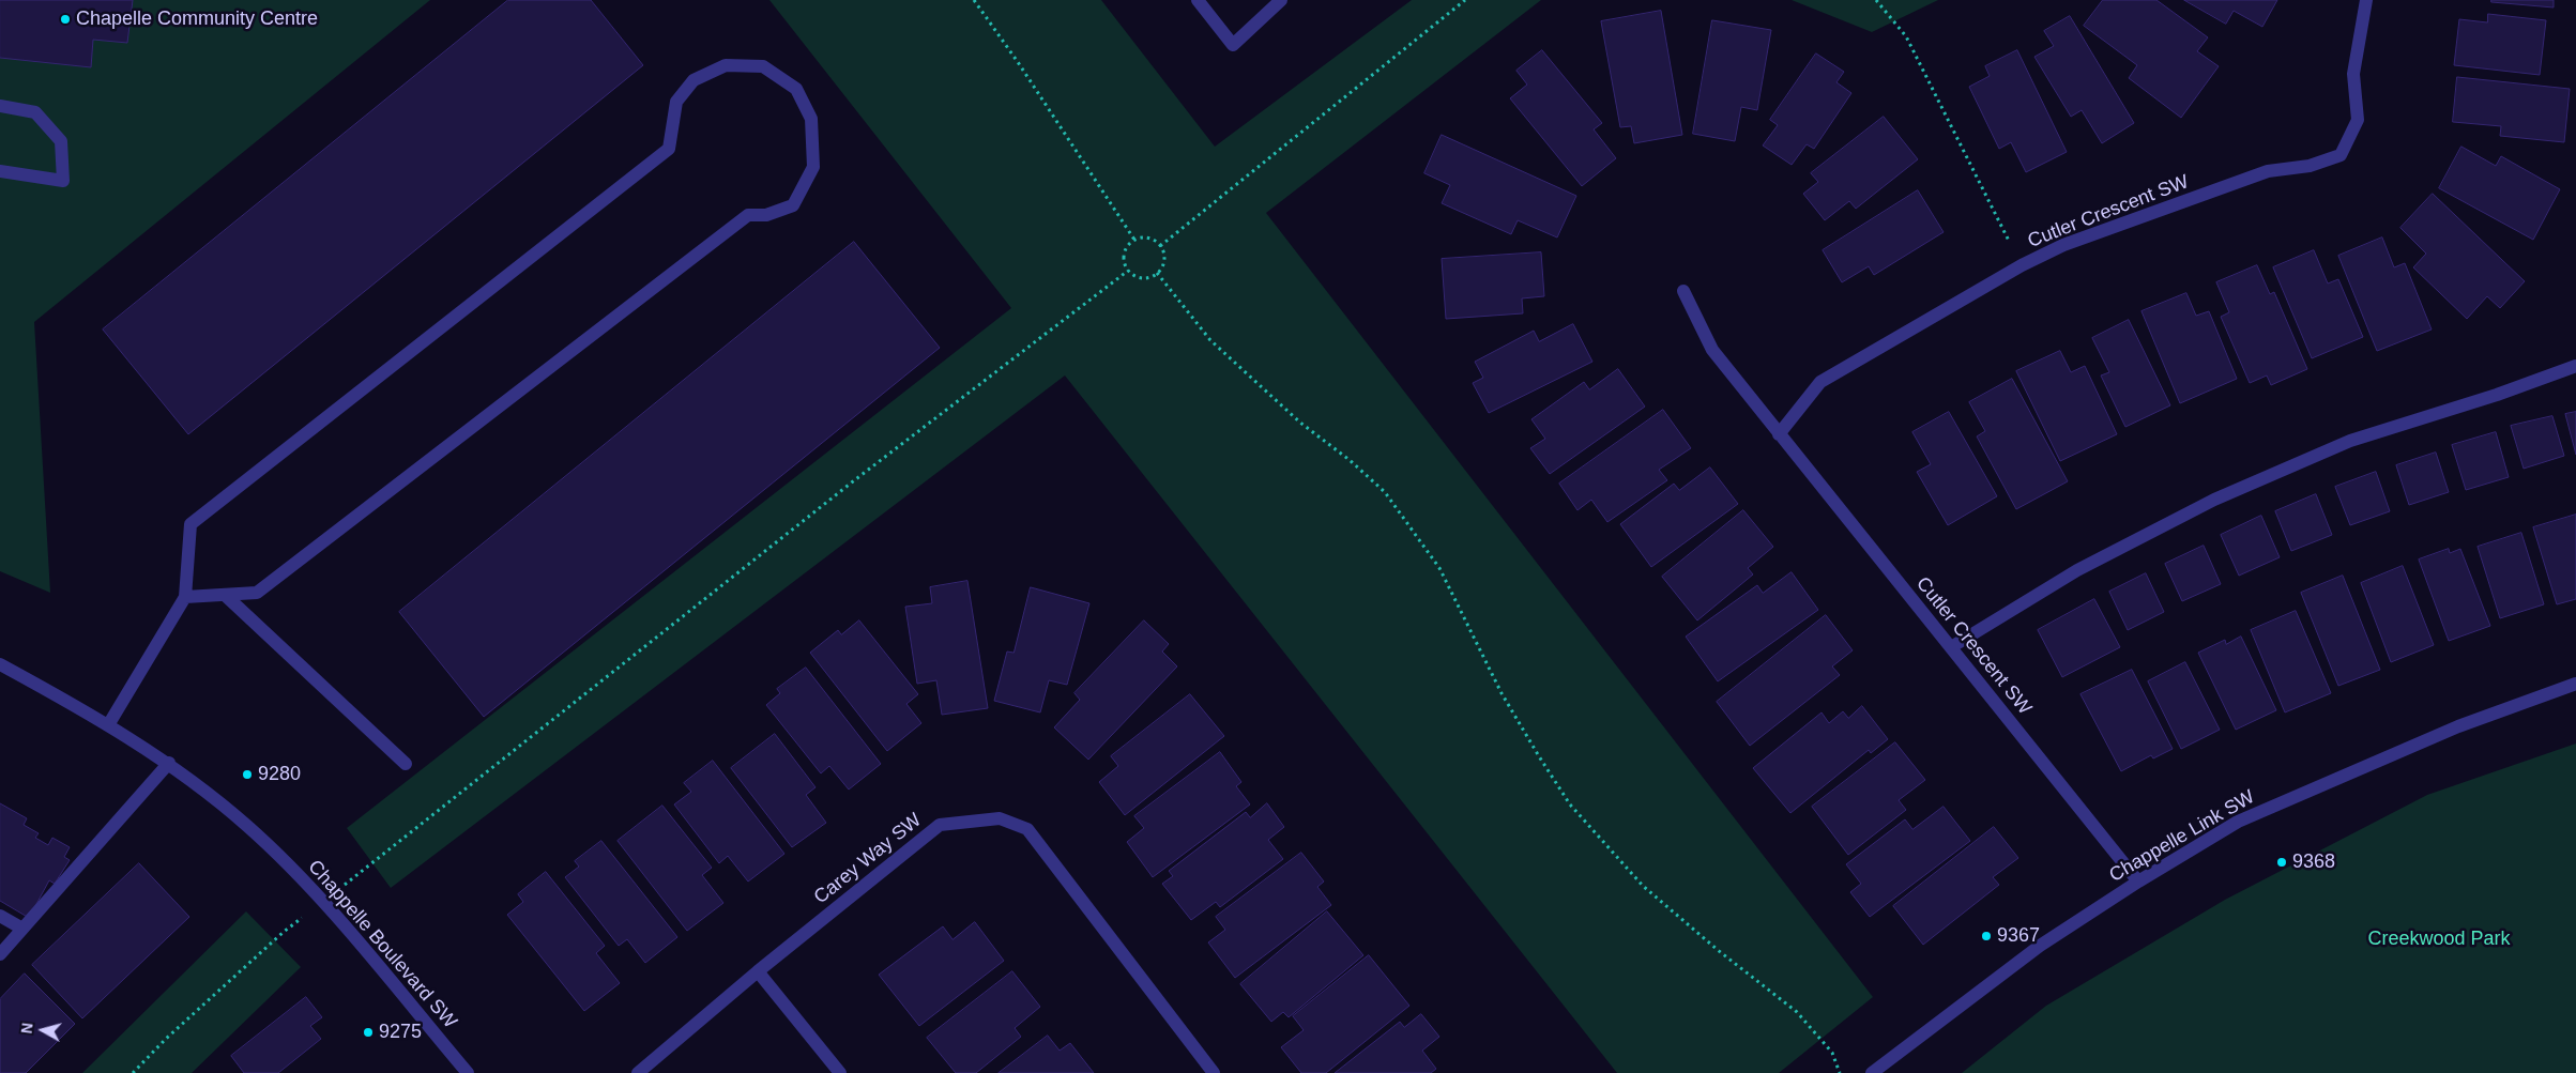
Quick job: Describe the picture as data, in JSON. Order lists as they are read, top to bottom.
{
  "streets": {
    "street": [
      "Cutler Crescent SW",
      "Chappelle Link SW",
      "Carey Way SW",
      "Chappelle Boulevard SW"
    ]
  },
  "crossings": [
    ["Cutler Crescent SW", "Chappelle Link SW"]
  ],
  "parks": ["Creekwood Park"],
  "places": [
    "Chapelle Community Centre",
    "9280",
    "9368",
    "9367",
    "9275"
  ],
  "north": "left"
}
